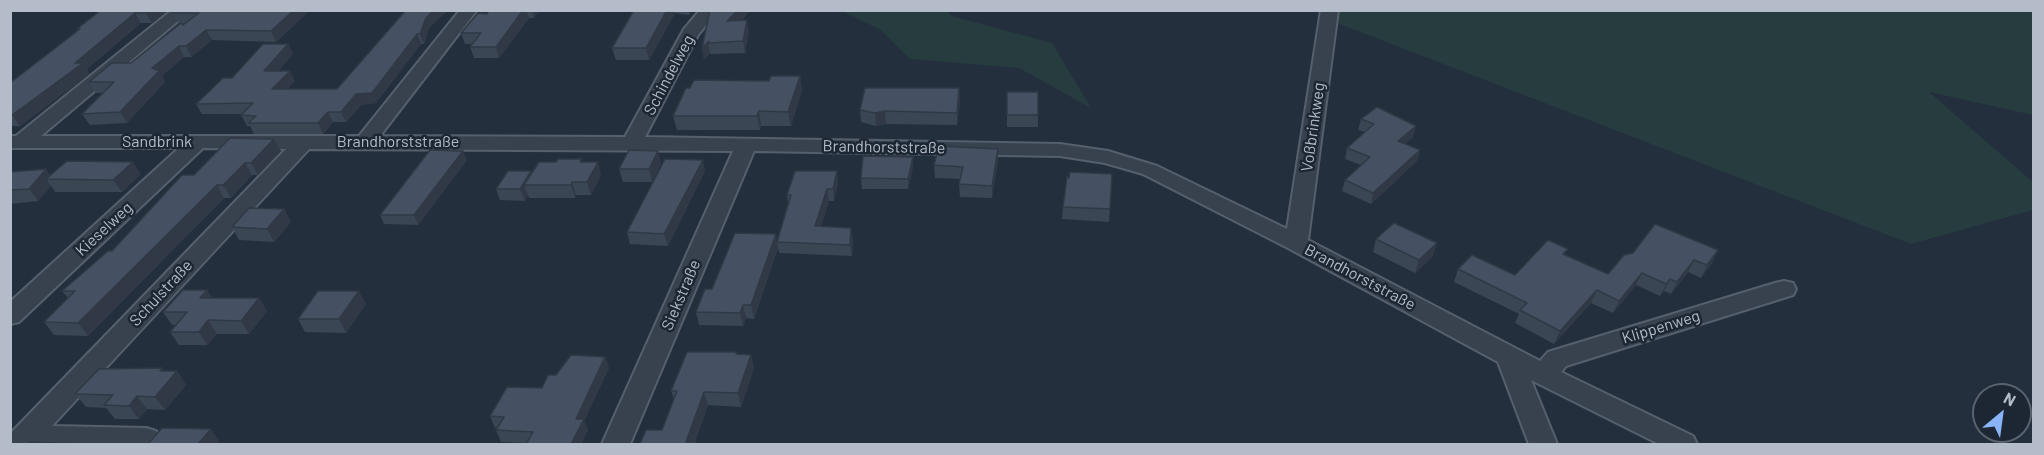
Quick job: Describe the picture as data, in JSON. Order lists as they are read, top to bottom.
{
  "streets": {
    "street": [
      "Schindelweg",
      "Voßbrinkweg",
      "Sandbrink",
      "Brandhorststraße",
      "Kieselweg",
      "Schulstraße",
      "Siekstraße",
      "Klippenweg"
    ]
  },
  "crossings": [
    ["Schindelweg", "Brandhorststraße"],
    ["Voßbrinkweg", "Brandhorststraße"],
    ["Sandbrink", "Brandhorststraße"],
    ["Sandbrink", "Kieselweg"],
    ["Sandbrink", "Schulstraße"],
    ["Brandhorststraße", "Schulstraße"],
    ["Brandhorststraße", "Siekstraße"],
    ["Brandhorststraße", "Klippenweg"]
  ],
  "north": "top right"
}
